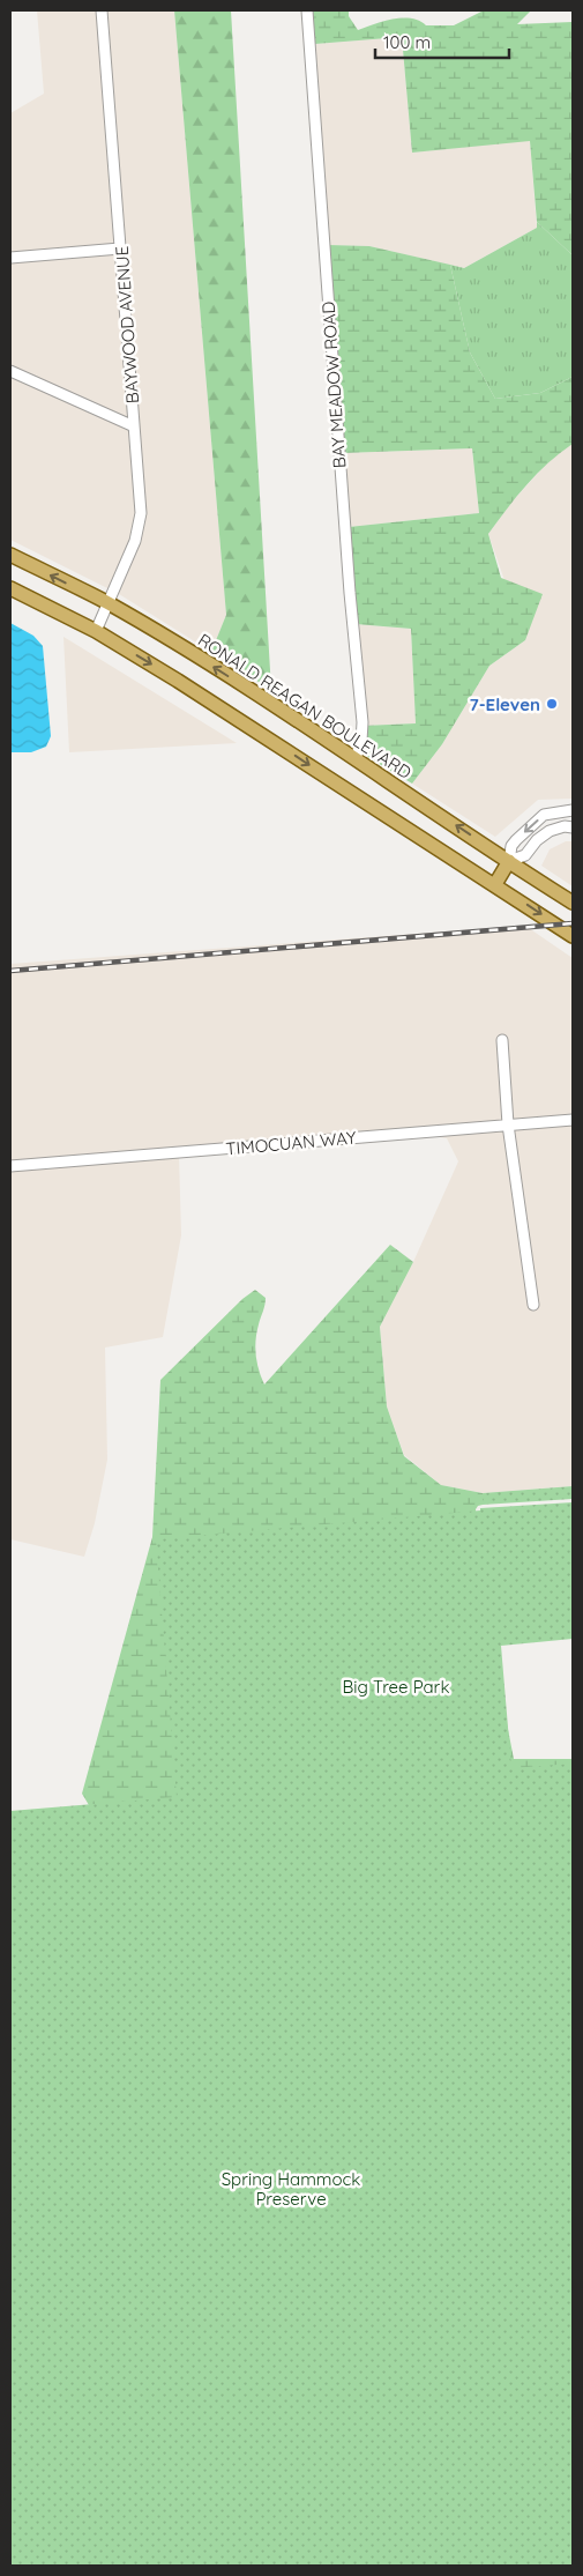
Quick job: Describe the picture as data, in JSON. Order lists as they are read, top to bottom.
{
  "streets": {
    "main road": ["RONALD REAGAN BOULEVARD"],
    "street": ["BAYWOOD AVENUE", "BAY MEADOW ROAD", "TIMOCUAN WAY"]
  },
  "crossings": [
    ["BAYWOOD AVENUE", "RONALD REAGAN BOULEVARD"],
    ["BAY MEADOW ROAD", "RONALD REAGAN BOULEVARD"]
  ],
  "parks": ["Big Tree Park", "Spring Hammock Preserve"],
  "places": ["7-Eleven"],
  "scale_bar": "100 m"
}
